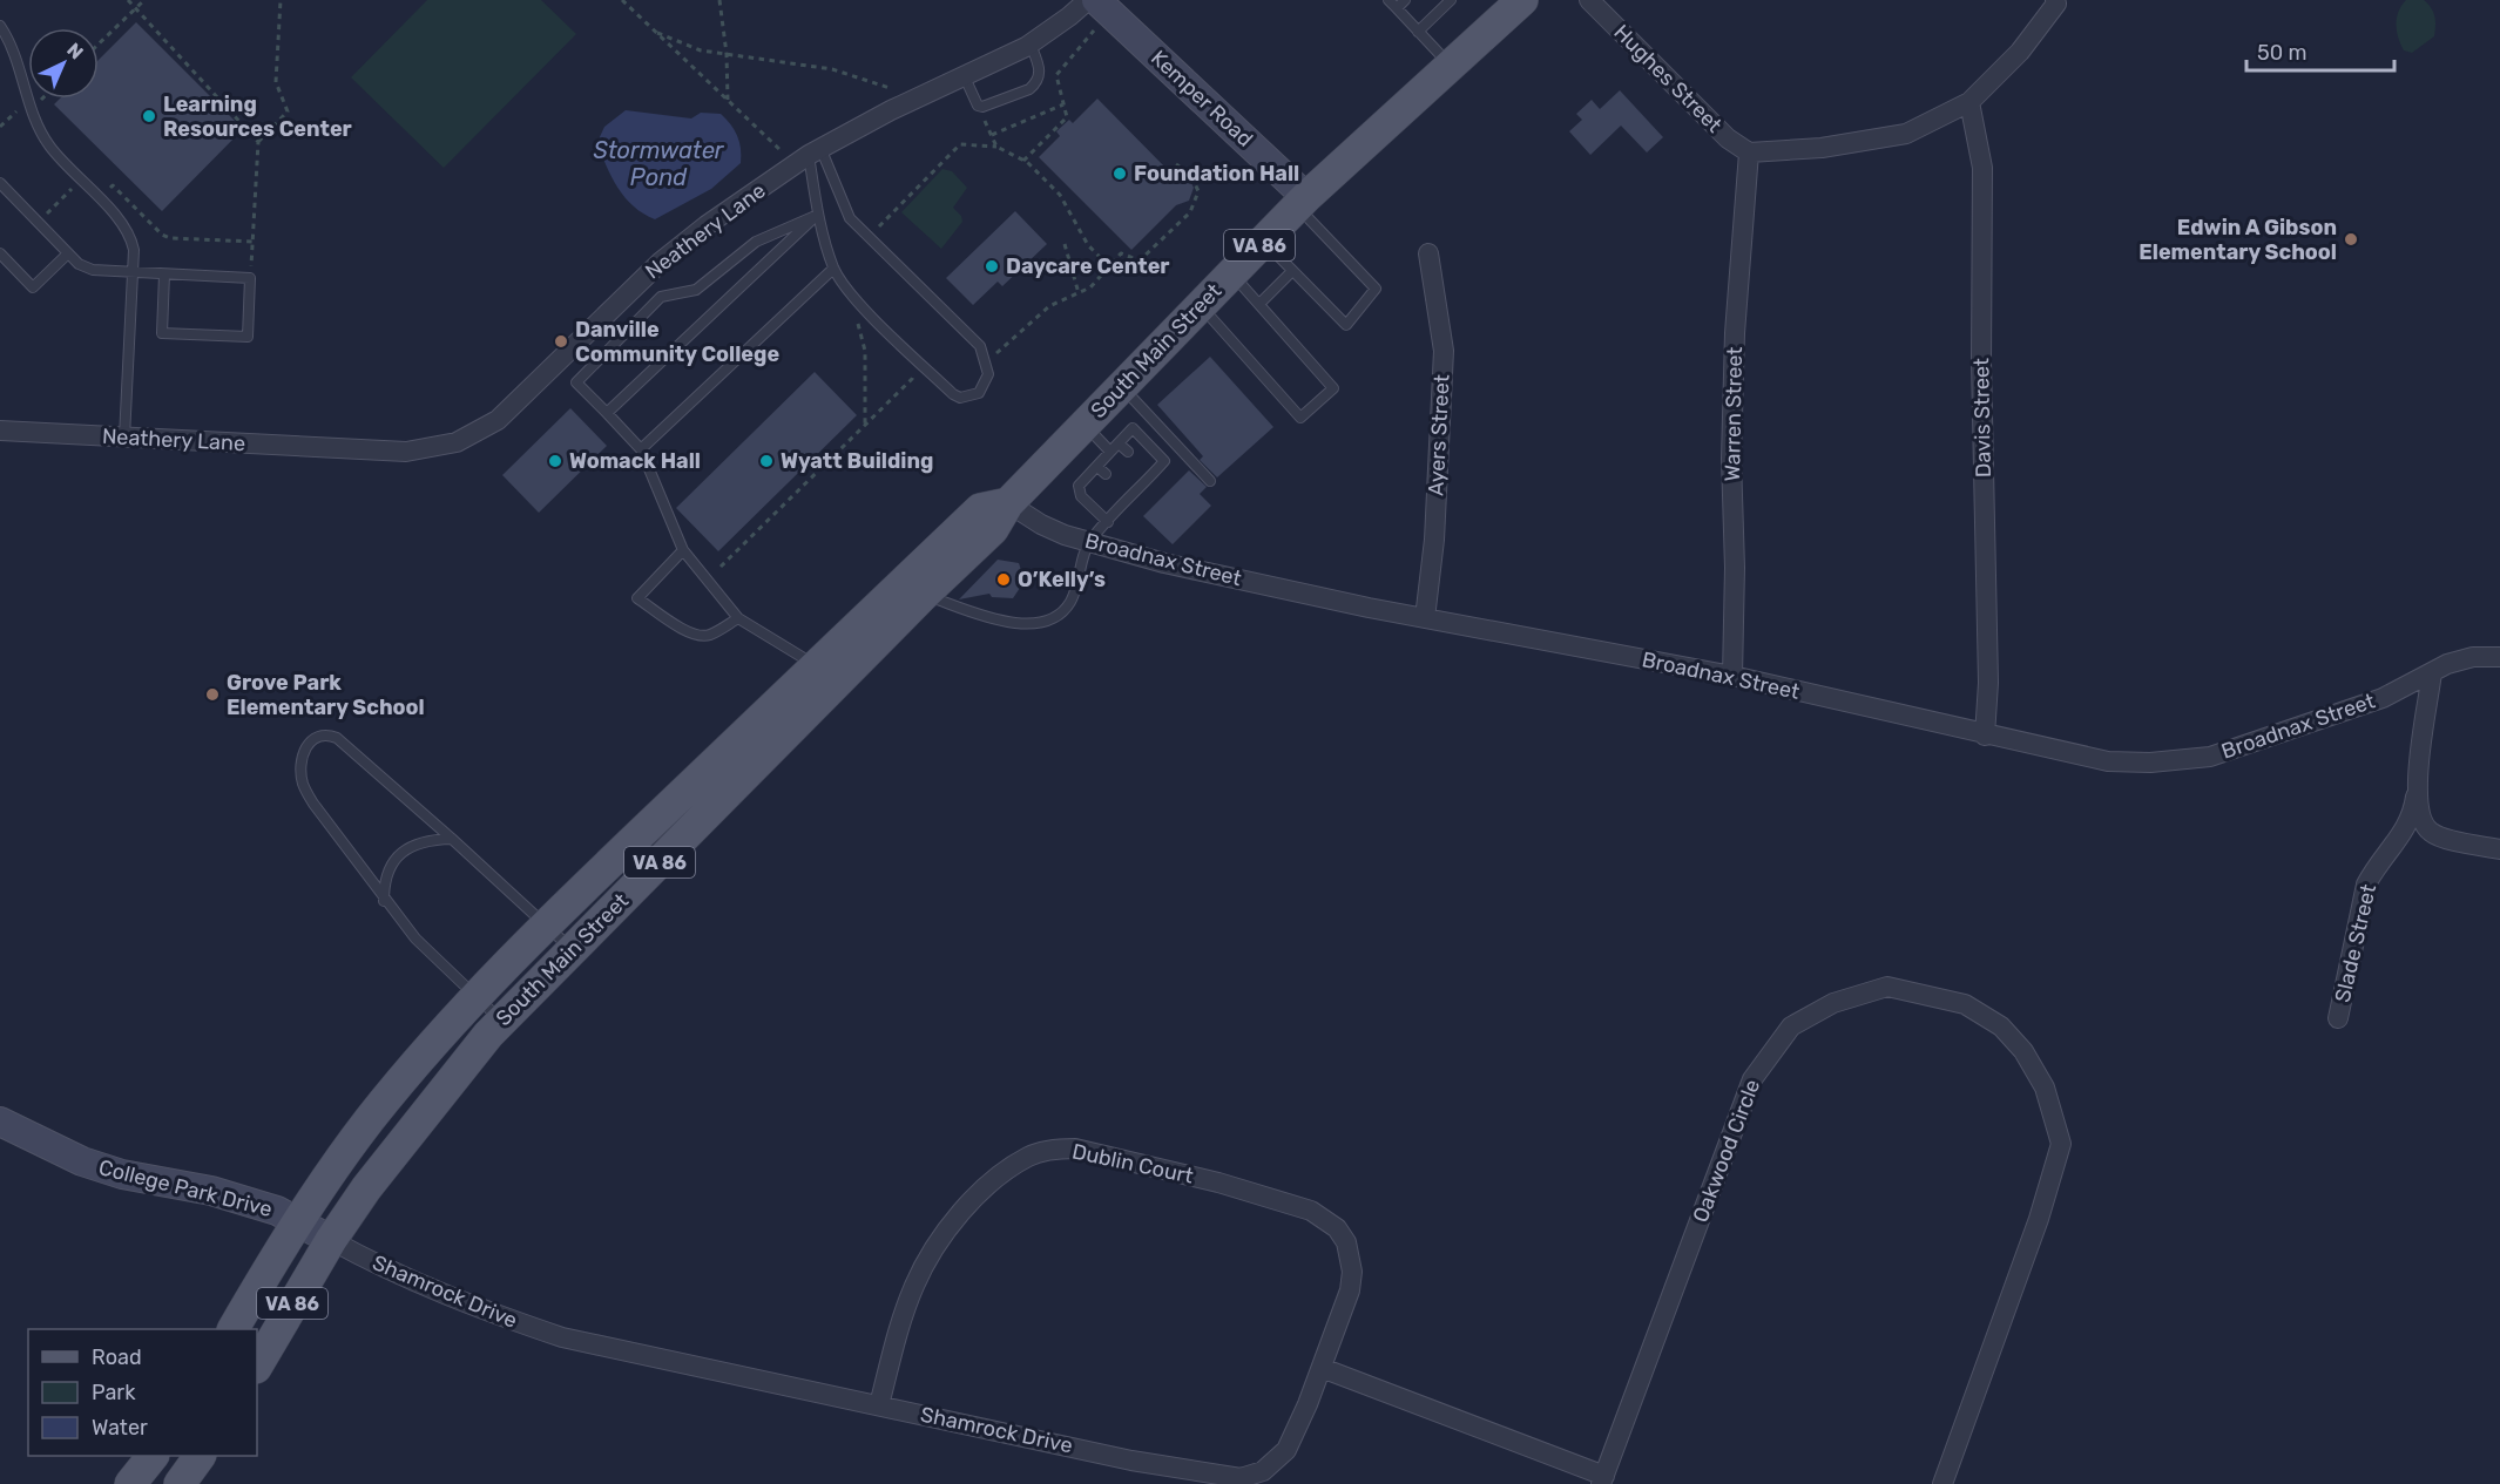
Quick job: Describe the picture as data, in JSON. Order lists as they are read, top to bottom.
{
  "streets": {
    "main road": ["VA 86", "South Main Street"],
    "street": [
      "Hughes Street",
      "Kemper Road",
      "Neathery Lane",
      "Warren Street",
      "Davis Street",
      "Ayers Street",
      "Broadnax Street",
      "Slade Street",
      "Oakwood Circle",
      "Dublin Court",
      "College Park Drive",
      "Shamrock Drive"
    ]
  },
  "crossings": [
    ["Hughes Street", "Warren Street"],
    ["Kemper Road", "Neathery Lane"],
    ["Kemper Road", "South Main Street"],
    ["South Main Street", "Broadnax Street"],
    ["South Main Street", "College Park Drive"],
    ["South Main Street", "Shamrock Drive"],
    ["Warren Street", "Broadnax Street"],
    ["Davis Street", "Broadnax Street"],
    ["Ayers Street", "Broadnax Street"],
    ["Broadnax Street", "Slade Street"],
    ["Dublin Court", "Shamrock Drive"],
    ["College Park Drive", "Shamrock Drive"]
  ],
  "water": ["Stormwater Pond"],
  "places": [
    "Learning Resources Center",
    "Foundation Hall",
    "Edwin A Gibson Elementary School",
    "Daycare Center",
    "Danville Community College",
    "Womack Hall",
    "Wyatt Building",
    "O’Kelly’s",
    "Grove Park Elementary School"
  ],
  "legend": ["Road", "Park", "Water"],
  "scale_bar": "50 m",
  "north": "top right"
}
